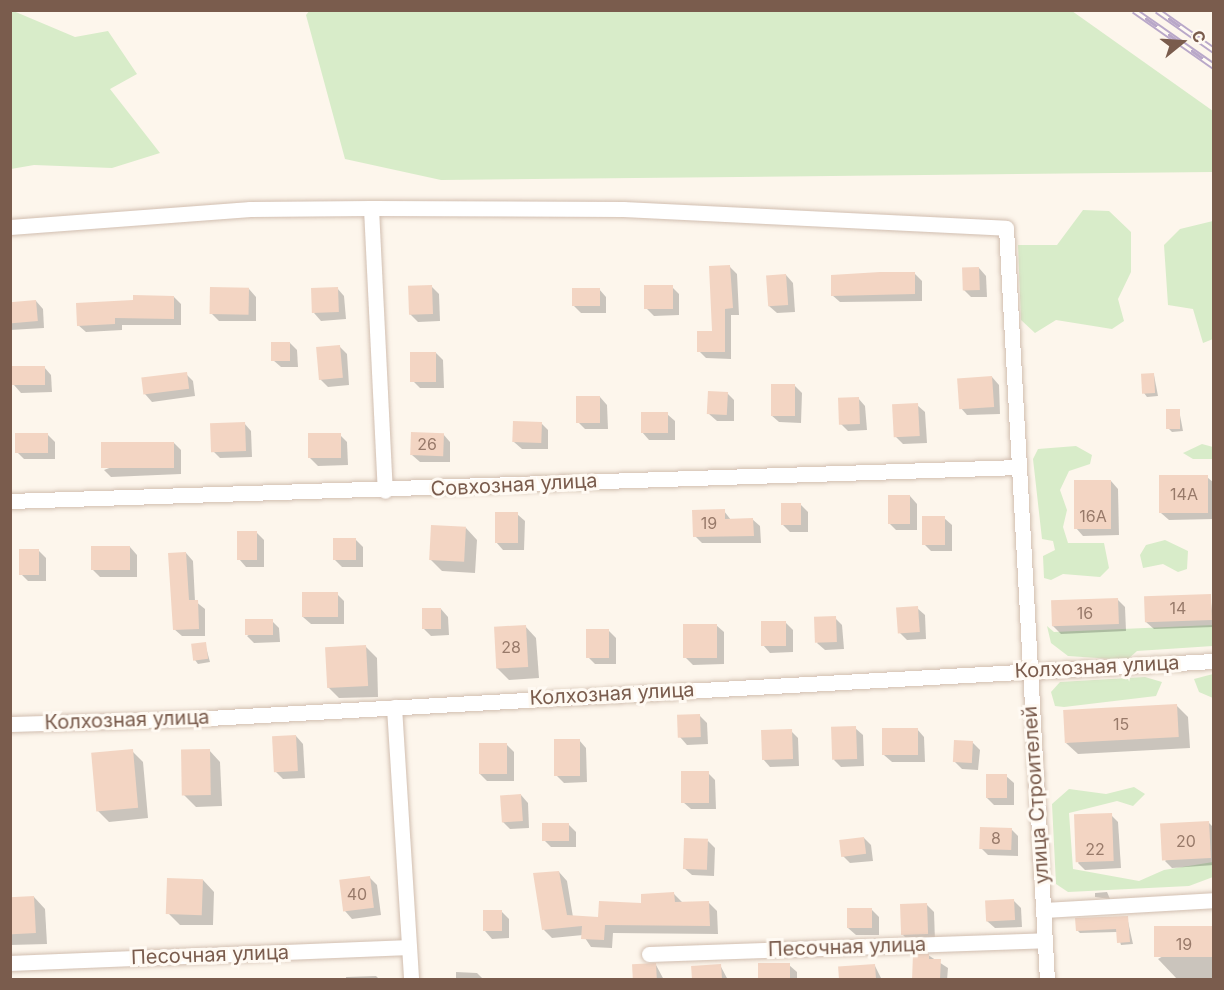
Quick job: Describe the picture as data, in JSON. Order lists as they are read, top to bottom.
{
  "streets": {
    "street": [
      "Совхозная улица",
      "Колхозная улица",
      "улица Строителей",
      "Песочная улица"
    ]
  },
  "crossings": [
    ["Совхозная улица", "улица Строителей"],
    ["Колхозная улица", "улица Строителей"],
    ["улица Строителей", "Песочная улица"]
  ],
  "house_numbers": [
    "26",
    "14А",
    "16А",
    "19",
    "14",
    "16",
    "28",
    "15",
    "8",
    "20",
    "22",
    "40",
    "19"
  ],
  "north": "right"
}
